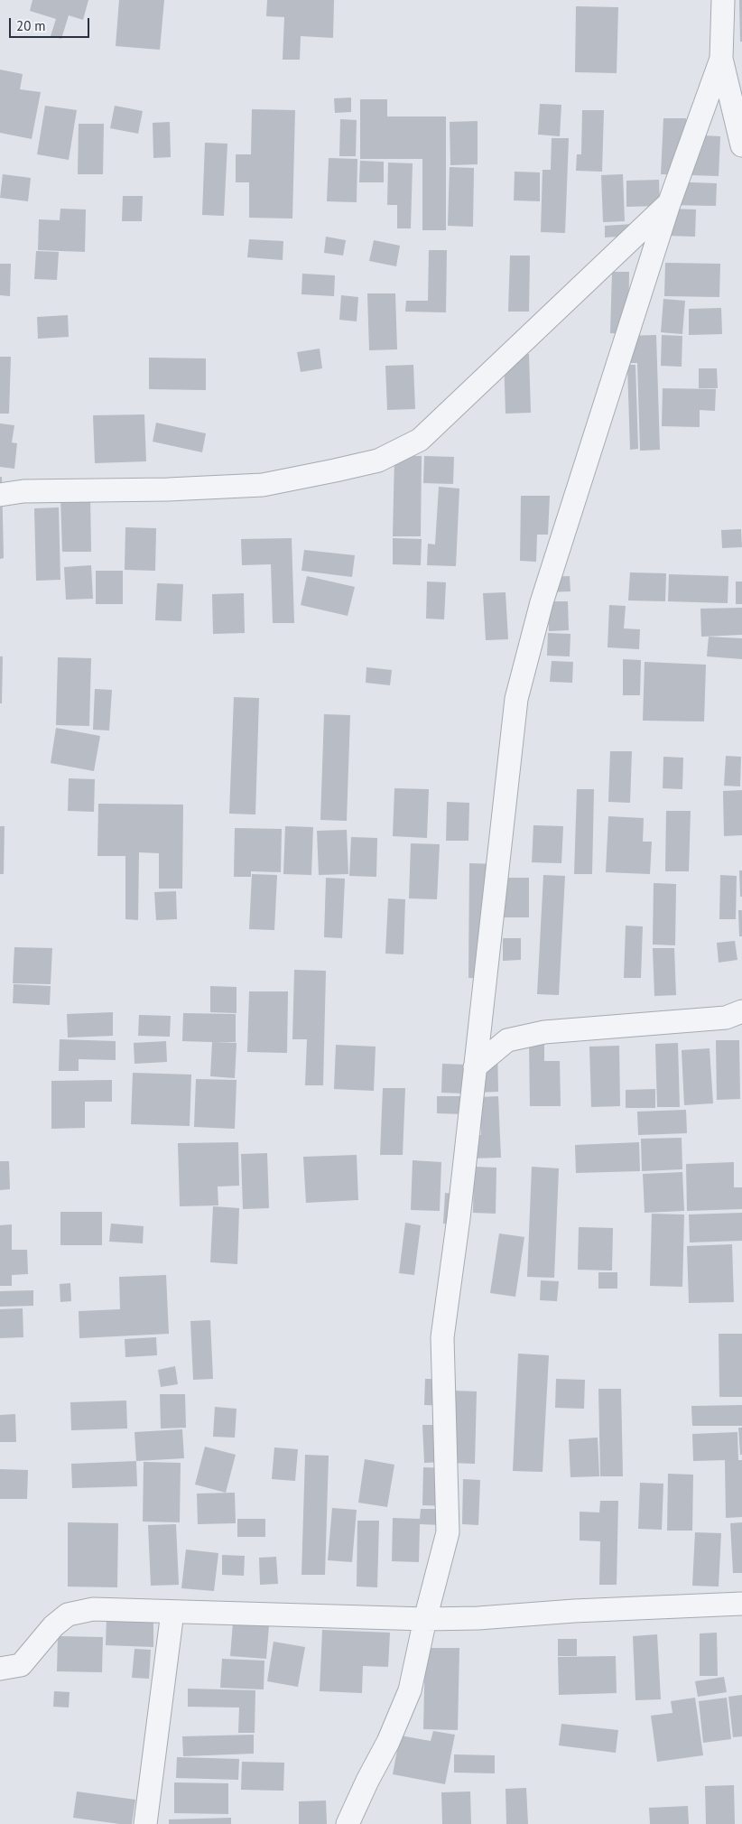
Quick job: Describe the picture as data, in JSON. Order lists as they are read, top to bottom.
{
  "scale_bar": "20 m"
}
